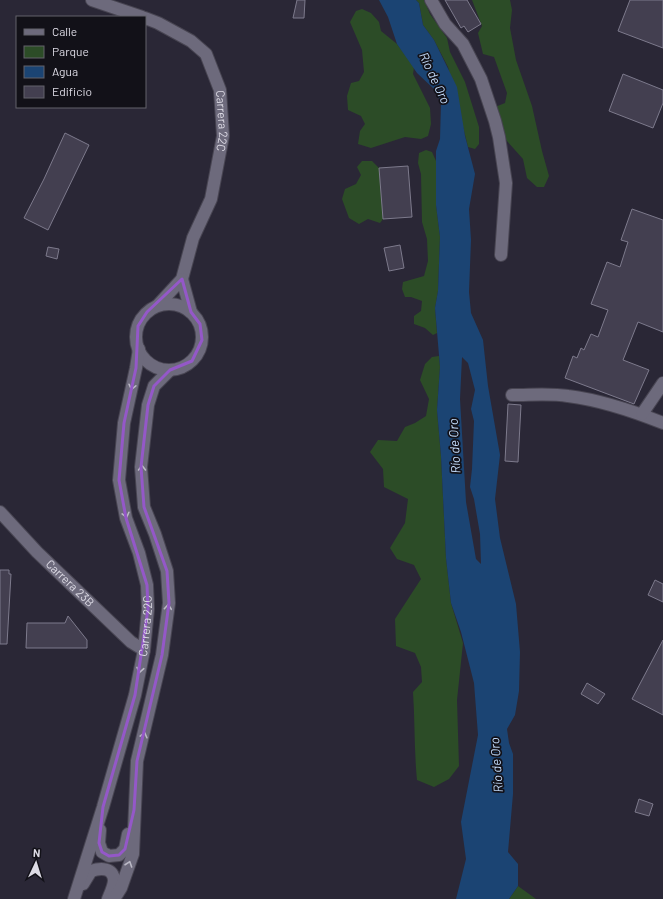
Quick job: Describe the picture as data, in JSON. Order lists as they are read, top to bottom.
{
  "streets": {
    "street": ["Carrera 22C", "Carrera 23B"]
  },
  "crossings": [
    ["Carrera 22C", "Carrera 23B"]
  ],
  "water": ["Río de Oro"],
  "legend": [
    "Calle",
    "Parque",
    "Agua",
    "Edificio"
  ],
  "north": "top"
}
